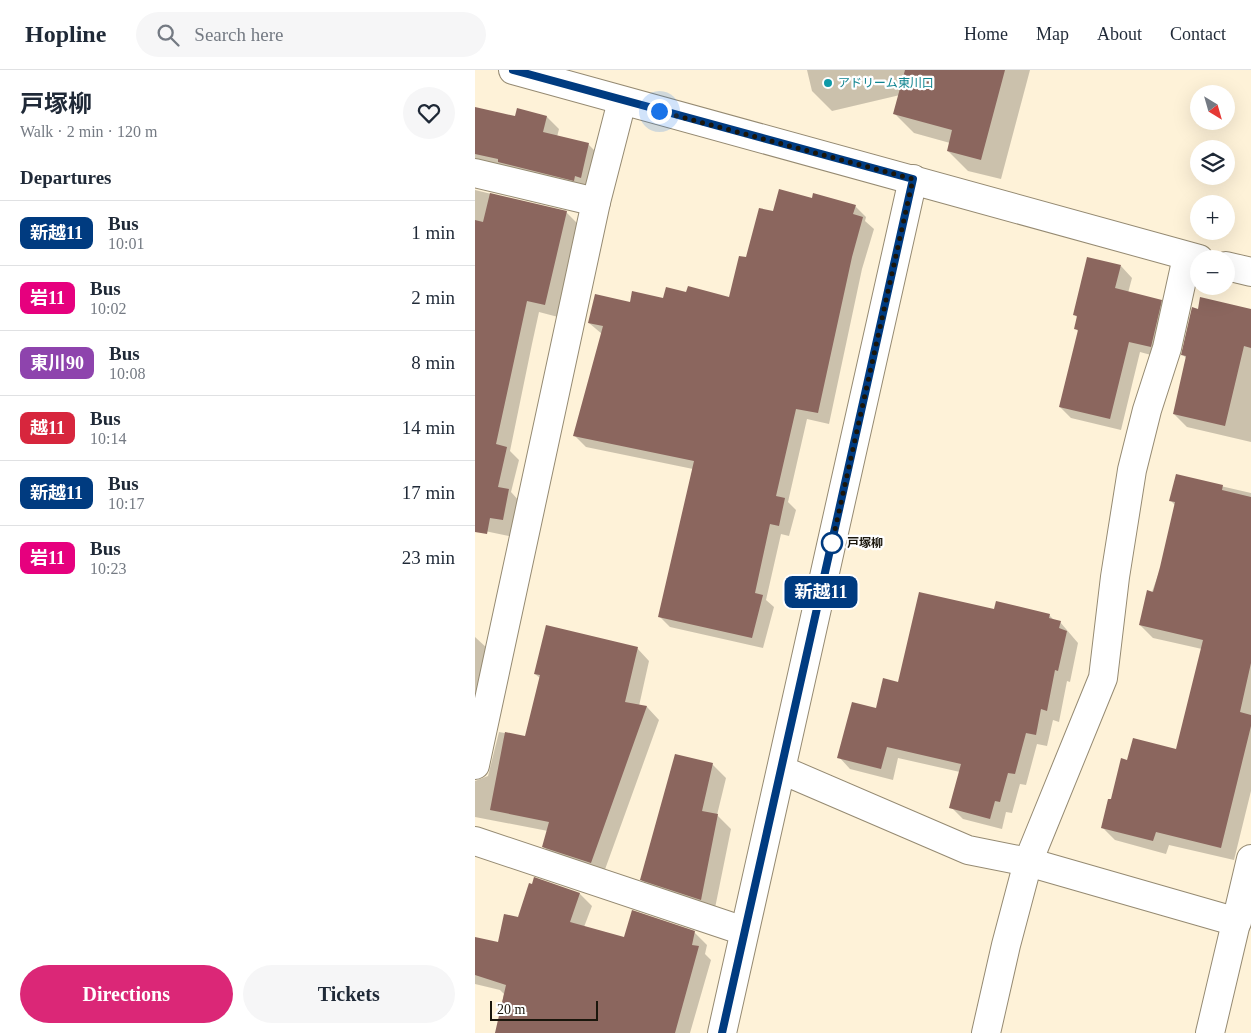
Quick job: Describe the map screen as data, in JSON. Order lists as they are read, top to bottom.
{
  "places": ["アドリーム東川口", "戸塚柳"],
  "lines": ["bus line 新越11"],
  "scale_bar": "20 m",
  "north": "bottom right",
  "page": {
    "header": "Hopline",
    "search": "Search here",
    "nav": [
      "Home",
      "Map",
      "About",
      "Contact"
    ],
    "heading": [
      ["戸塚柳", "Walk · 2 min · 120 m"],
      "Departures"
    ],
    "on_map": "新越11",
    "map_buttons": ["+", "−"],
    "list": [
      {
        "mark": "新越11",
        "name": "Bus",
        "note": "10:01",
        "value": "1 min"
      },
      {
        "mark": "岩11",
        "name": "Bus",
        "note": "10:02",
        "value": "2 min"
      },
      {
        "mark": "東川90",
        "name": "Bus",
        "note": "10:08",
        "value": "8 min"
      },
      {
        "mark": "越11",
        "name": "Bus",
        "note": "10:14",
        "value": "14 min"
      },
      {
        "mark": "新越11",
        "name": "Bus",
        "note": "10:17",
        "value": "17 min"
      },
      {
        "mark": "岩11",
        "name": "Bus",
        "note": "10:23",
        "value": "23 min"
      }
    ],
    "buttons": ["Directions", "Tickets"],
    "scale": "20 m"
  }
}
